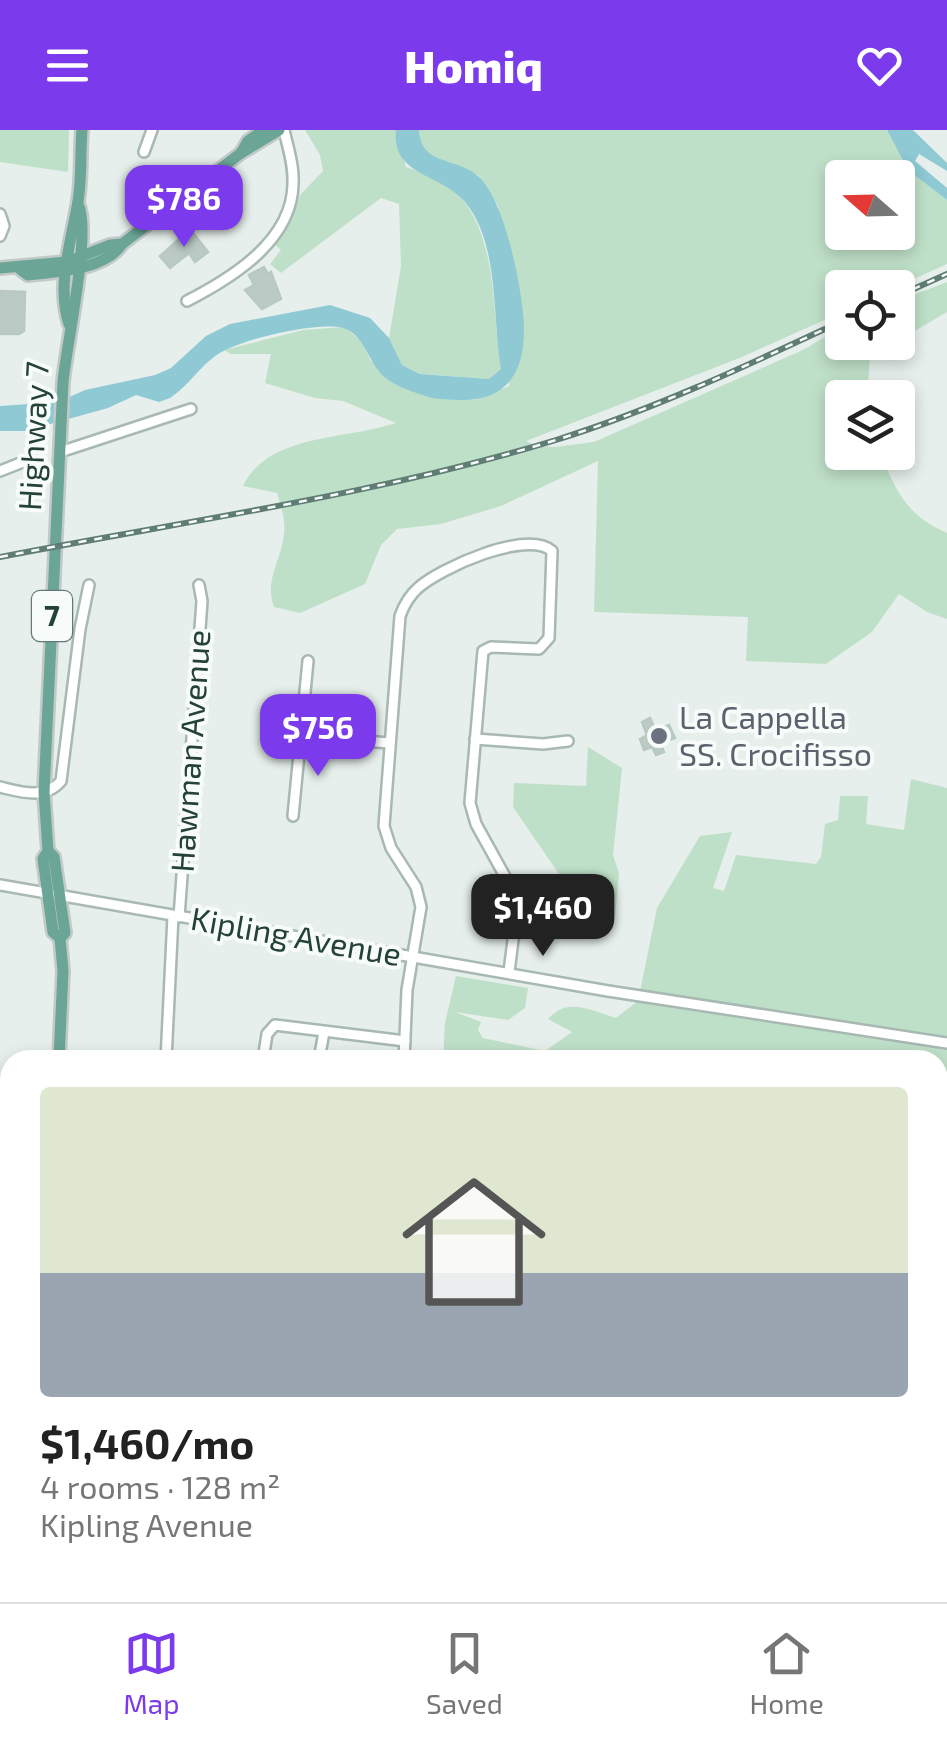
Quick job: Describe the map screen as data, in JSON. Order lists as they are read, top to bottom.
{
  "streets": {
    "main road": ["Highway 7", "7"],
    "street": ["Hawman Avenue", "Kipling Avenue"]
  },
  "crossings": [
    ["Highway 7", "Kipling Avenue"],
    ["Hawman Avenue", "Kipling Avenue"]
  ],
  "places": ["La Cappella SS. Crocifisso"],
  "north": "left",
  "page": {
    "header": "Homiq",
    "price": ["$786", "$756", "$1,460"],
    "list": [
      {
        "name": "$1,460/mo",
        "note": "4 rooms · 128 m² · Kipling Avenue"
      }
    ],
    "tabs": ["Map", "Saved", "Home"]
  }
}
